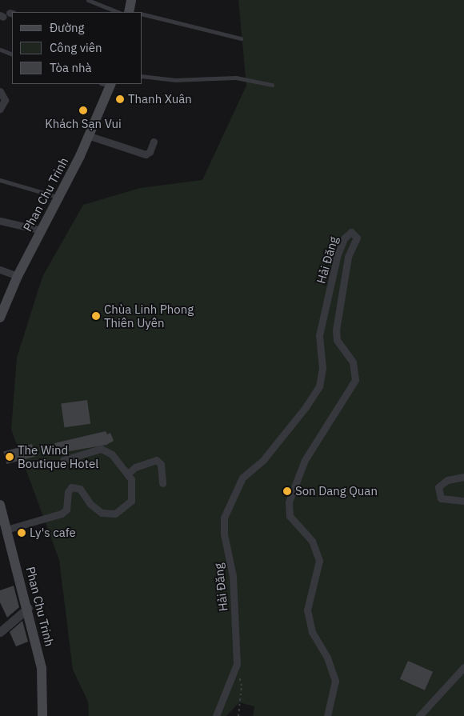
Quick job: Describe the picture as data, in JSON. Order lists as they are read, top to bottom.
{
  "streets": {
    "main road": ["Phan Chu Trinh"],
    "street": ["Hải Đăng"]
  },
  "places": [
    "Thanh Xuân",
    "Khách Sạn Vui",
    "Chùa Linh Phong Thiên Uyên",
    "The Wind Boutique Hotel",
    "Son Dang Quan",
    "Ly's cafe"
  ],
  "legend": ["Đường", "Công viên", "Tòa nhà"]
}
